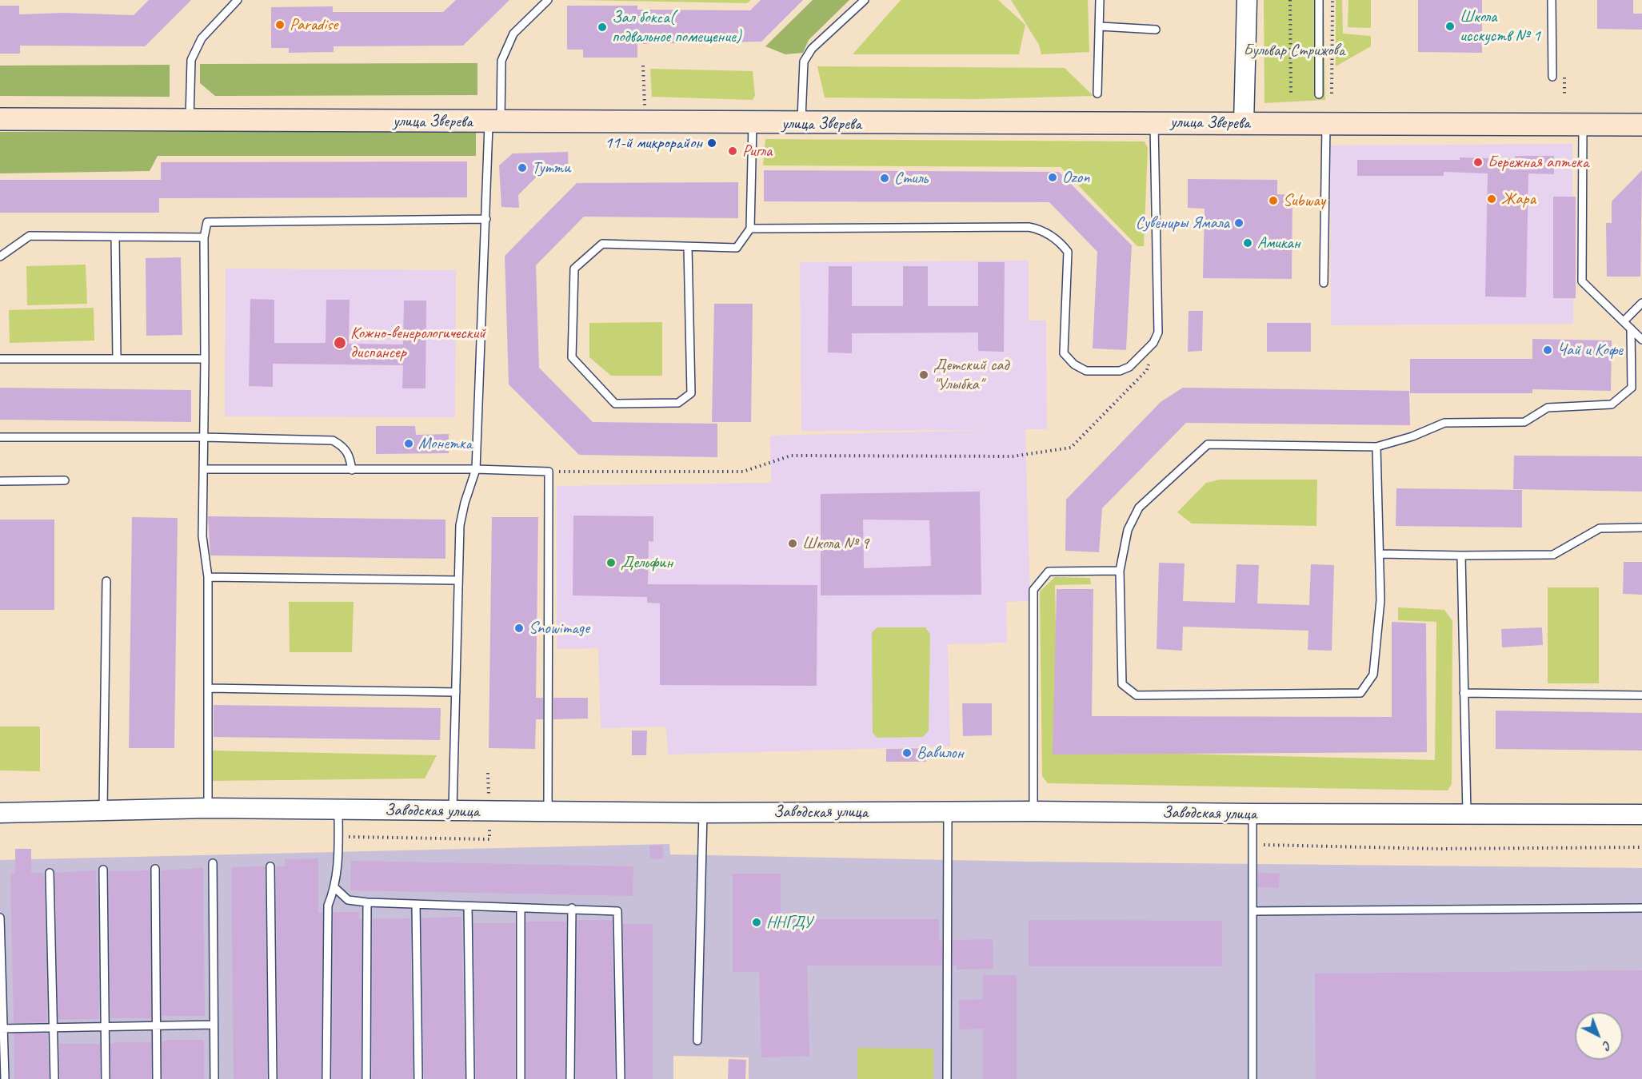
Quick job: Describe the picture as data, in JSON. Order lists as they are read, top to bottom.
{
  "streets": {
    "main road": ["улица Зверева"],
    "street": ["Заводская улица"]
  },
  "parks": ["Бульвар Стрижова"],
  "places": [
    "Paradise",
    "Школа исскуств № 1",
    "Зал бокса( подвальное помещение)",
    "11-й микрорайон",
    "Ригла",
    "Бережная аптека",
    "Тутти",
    "Ozon",
    "Стиль",
    "Жара",
    "Subway",
    "Cувениры Ямала",
    "Амикан",
    "Кожно-венерологический диспансер",
    "Чай и Кофе",
    "Детский сад \"Улыбка\"",
    "Монетка",
    "Школа № 9",
    "Дельфин",
    "Snowimage",
    "Вавилон",
    "ННГДУ"
  ],
  "north": "bottom right"
}
